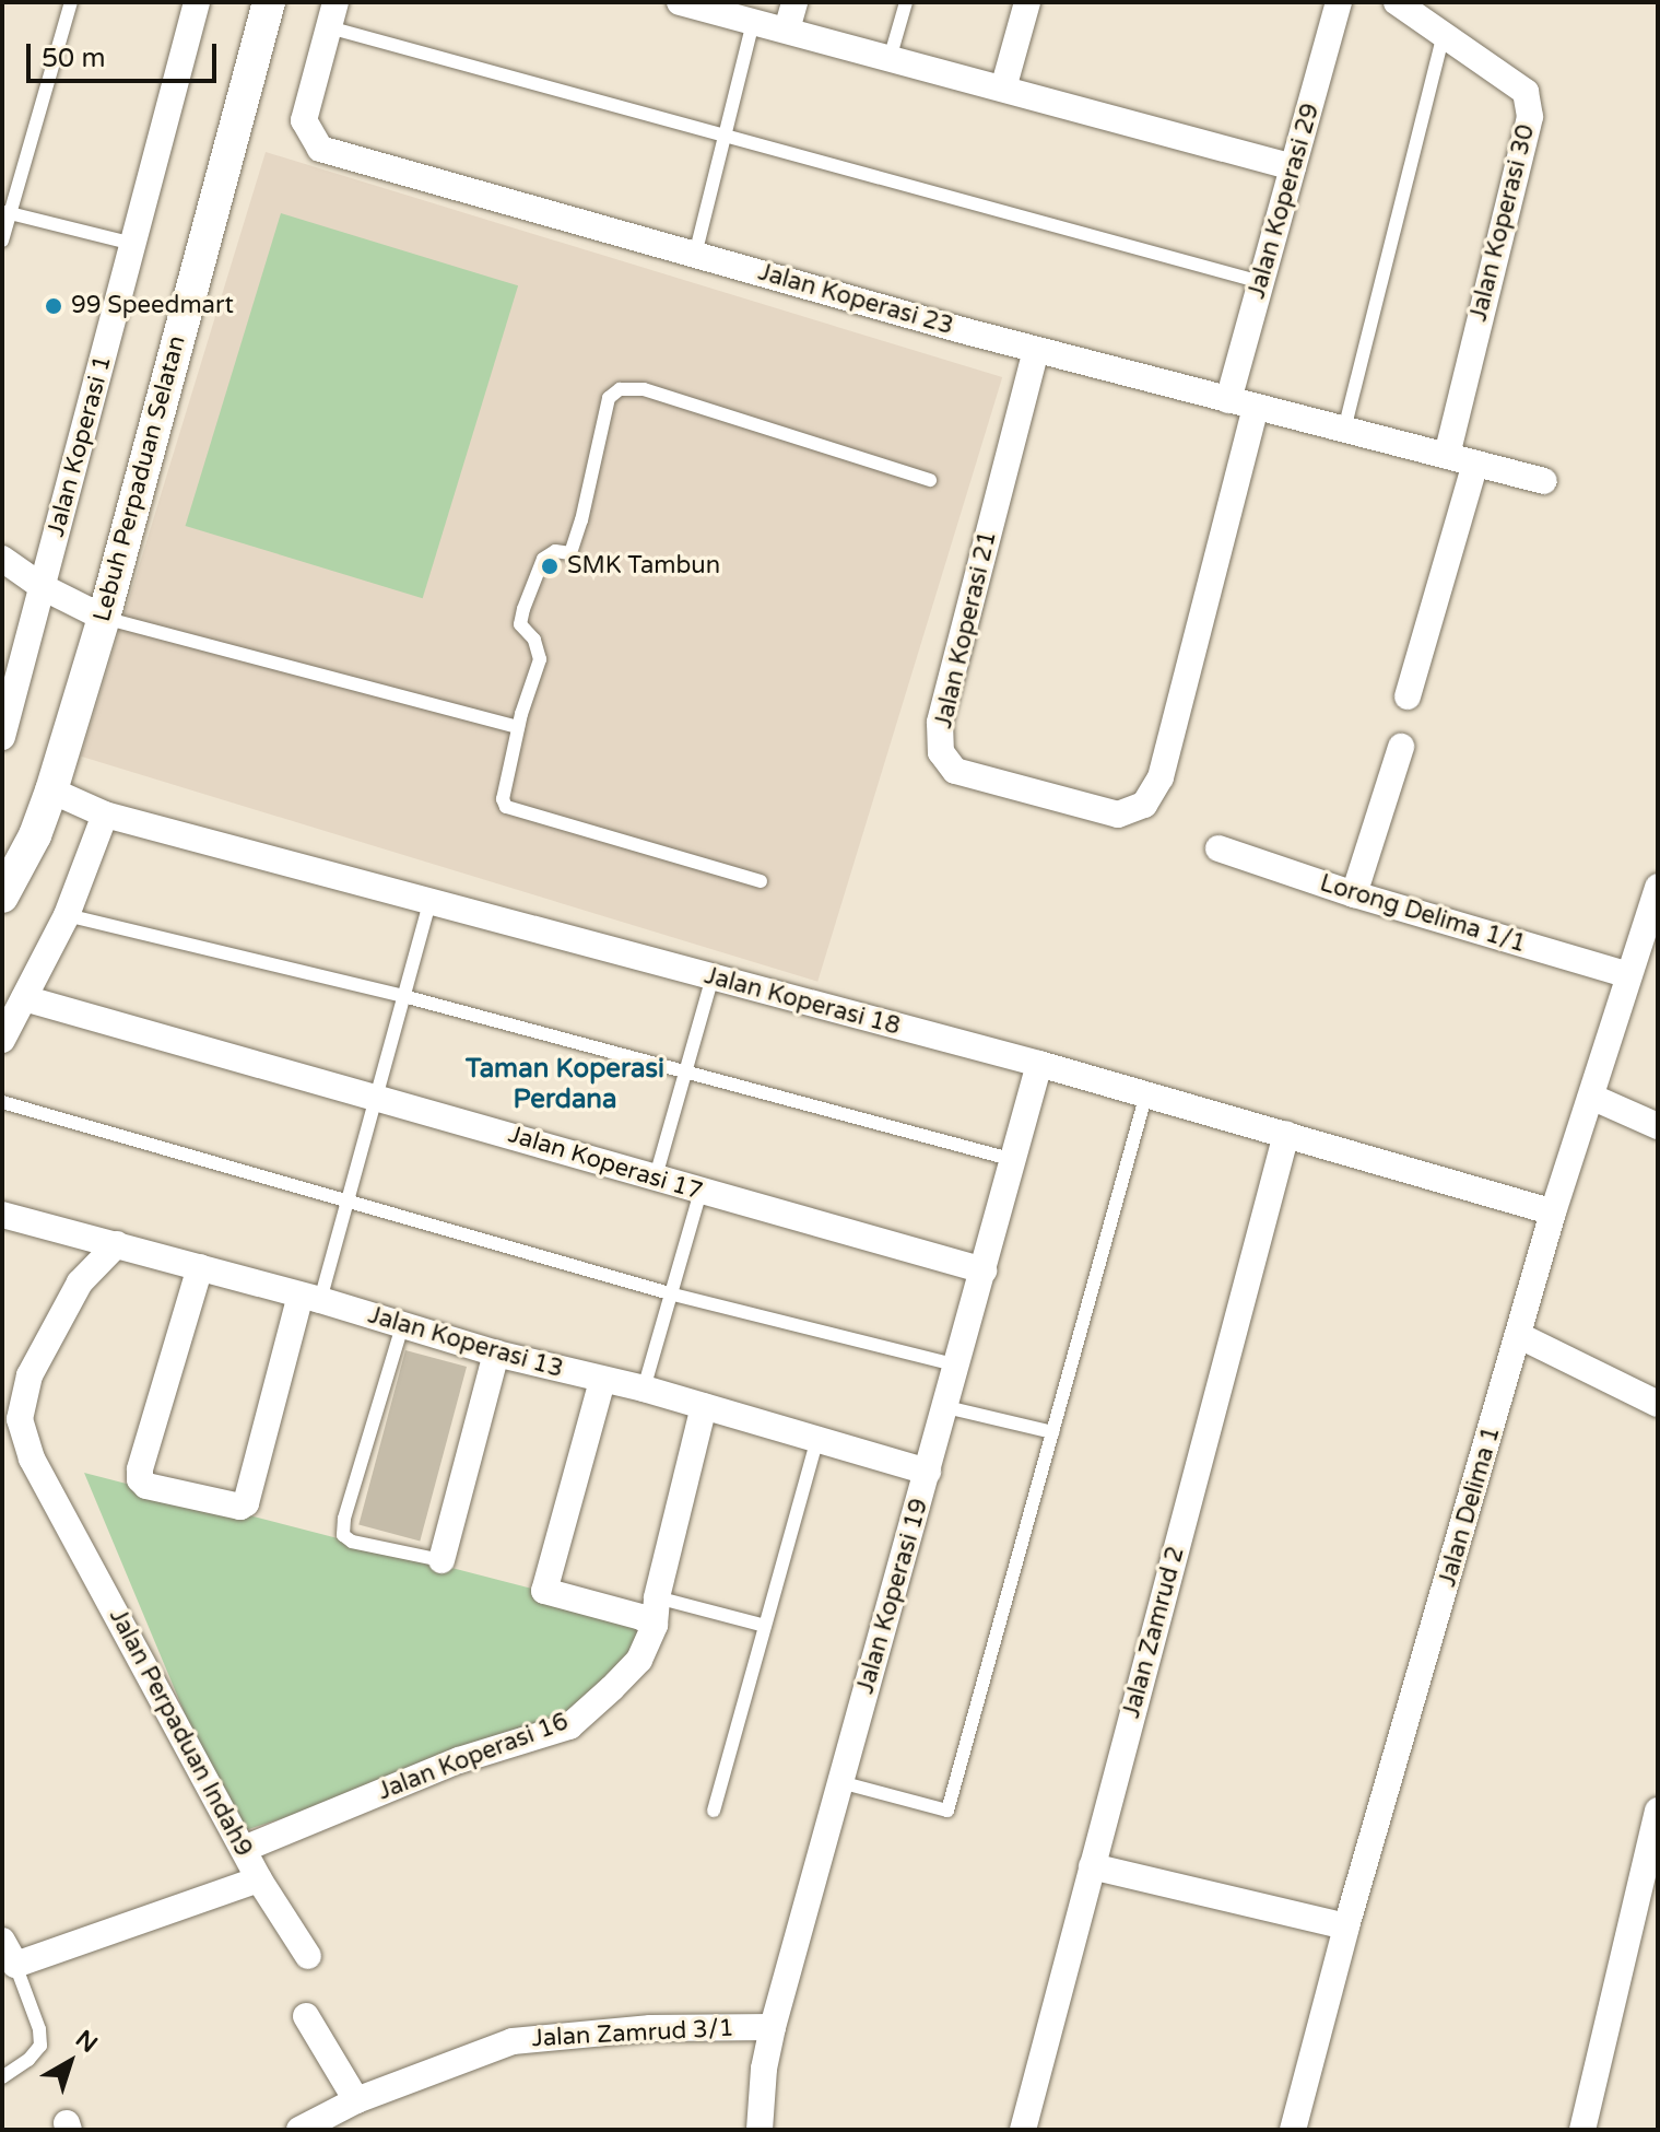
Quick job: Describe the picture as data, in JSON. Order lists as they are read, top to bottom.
{
  "streets": {
    "street": [
      "Jalan Koperasi 29",
      "Jalan Koperasi 30",
      "Jalan Koperasi 23",
      "Jalan Koperasi 1",
      "Lebuh Perpaduan Selatan",
      "Jalan Koperasi 21",
      "Lorong Delima 1/1",
      "Jalan Koperasi 18",
      "Jalan Koperasi 17",
      "Jalan Koperasi 13",
      "Jalan Delima 1",
      "Jalan Koperasi 19",
      "Jalan Zamrud 2",
      "Jalan Perpaduan Indah9",
      "Jalan Koperasi 16",
      "Jalan Zamrud 3/1"
    ]
  },
  "crossings": [
    ["Jalan Koperasi 29", "Jalan Koperasi 23"],
    ["Jalan Koperasi 30", "Jalan Koperasi 23"],
    ["Jalan Koperasi 23", "Jalan Koperasi 21"],
    ["Lebuh Perpaduan Selatan", "Jalan Koperasi 18"],
    ["Lorong Delima 1/1", "Jalan Delima 1"],
    ["Jalan Koperasi 18", "Jalan Delima 1"],
    ["Jalan Koperasi 18", "Jalan Koperasi 19"],
    ["Jalan Koperasi 18", "Jalan Zamrud 2"],
    ["Jalan Koperasi 17", "Jalan Koperasi 19"],
    ["Jalan Koperasi 13", "Jalan Koperasi 19"],
    ["Jalan Koperasi 13", "Jalan Perpaduan Indah9"],
    ["Jalan Koperasi 13", "Jalan Koperasi 16"],
    ["Jalan Koperasi 19", "Jalan Zamrud 3/1"],
    ["Jalan Perpaduan Indah9", "Jalan Koperasi 16"]
  ],
  "districts": ["Taman Koperasi Perdana"],
  "places": ["99 Speedmart", "SMK Tambun"],
  "scale_bar": "50 m",
  "north": "top right"
}
